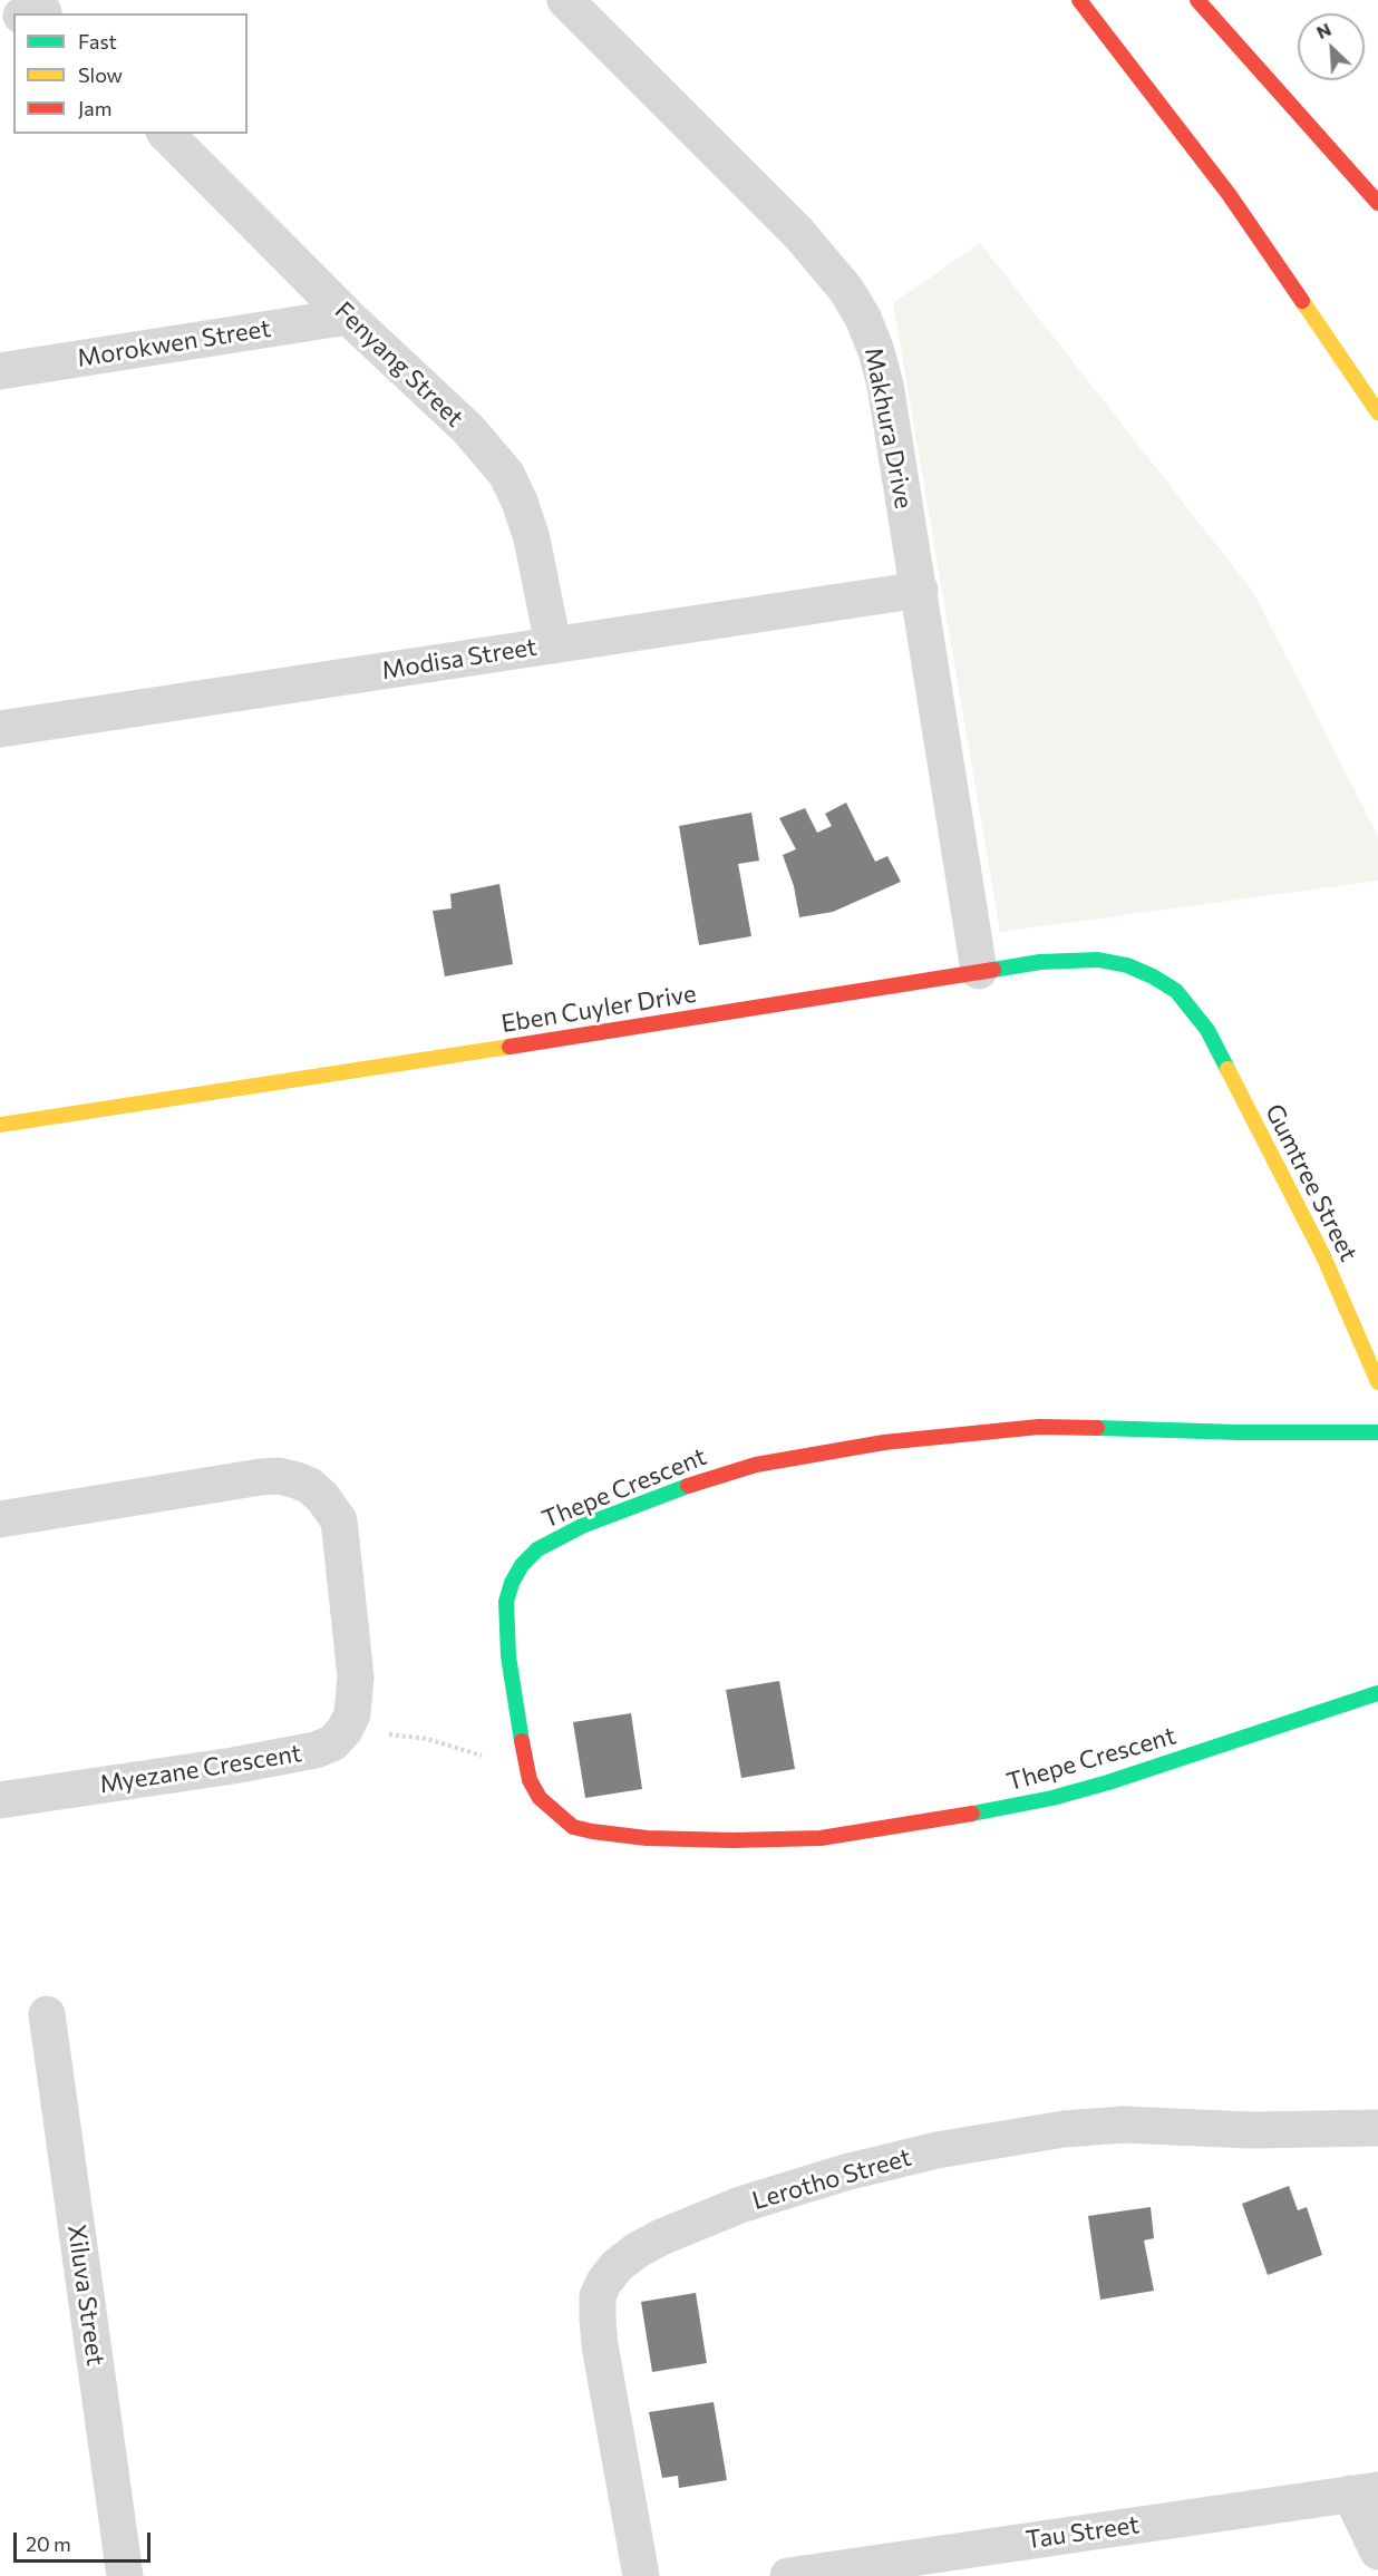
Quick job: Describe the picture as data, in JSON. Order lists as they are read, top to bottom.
{
  "streets": {
    "main road": ["Eben Cuyler Drive", "Gumtree Street", "Thepe Crescent"],
    "street": [
      "Morokwen Street",
      "Fenyang Street",
      "Makhura Drive",
      "Modisa Street",
      "Myezane Crescent",
      "Lerotho Street",
      "Xiluva Street",
      "Tau Street"
    ]
  },
  "crossings": [
    ["Morokwen Street", "Fenyang Street"],
    ["Fenyang Street", "Modisa Street"],
    ["Makhura Drive", "Modisa Street"],
    ["Makhura Drive", "Eben Cuyler Drive"],
    ["Eben Cuyler Drive", "Gumtree Street"]
  ],
  "legend": ["Fast", "Slow", "Jam"],
  "scale_bar": "20 m",
  "north": "top left"
}
